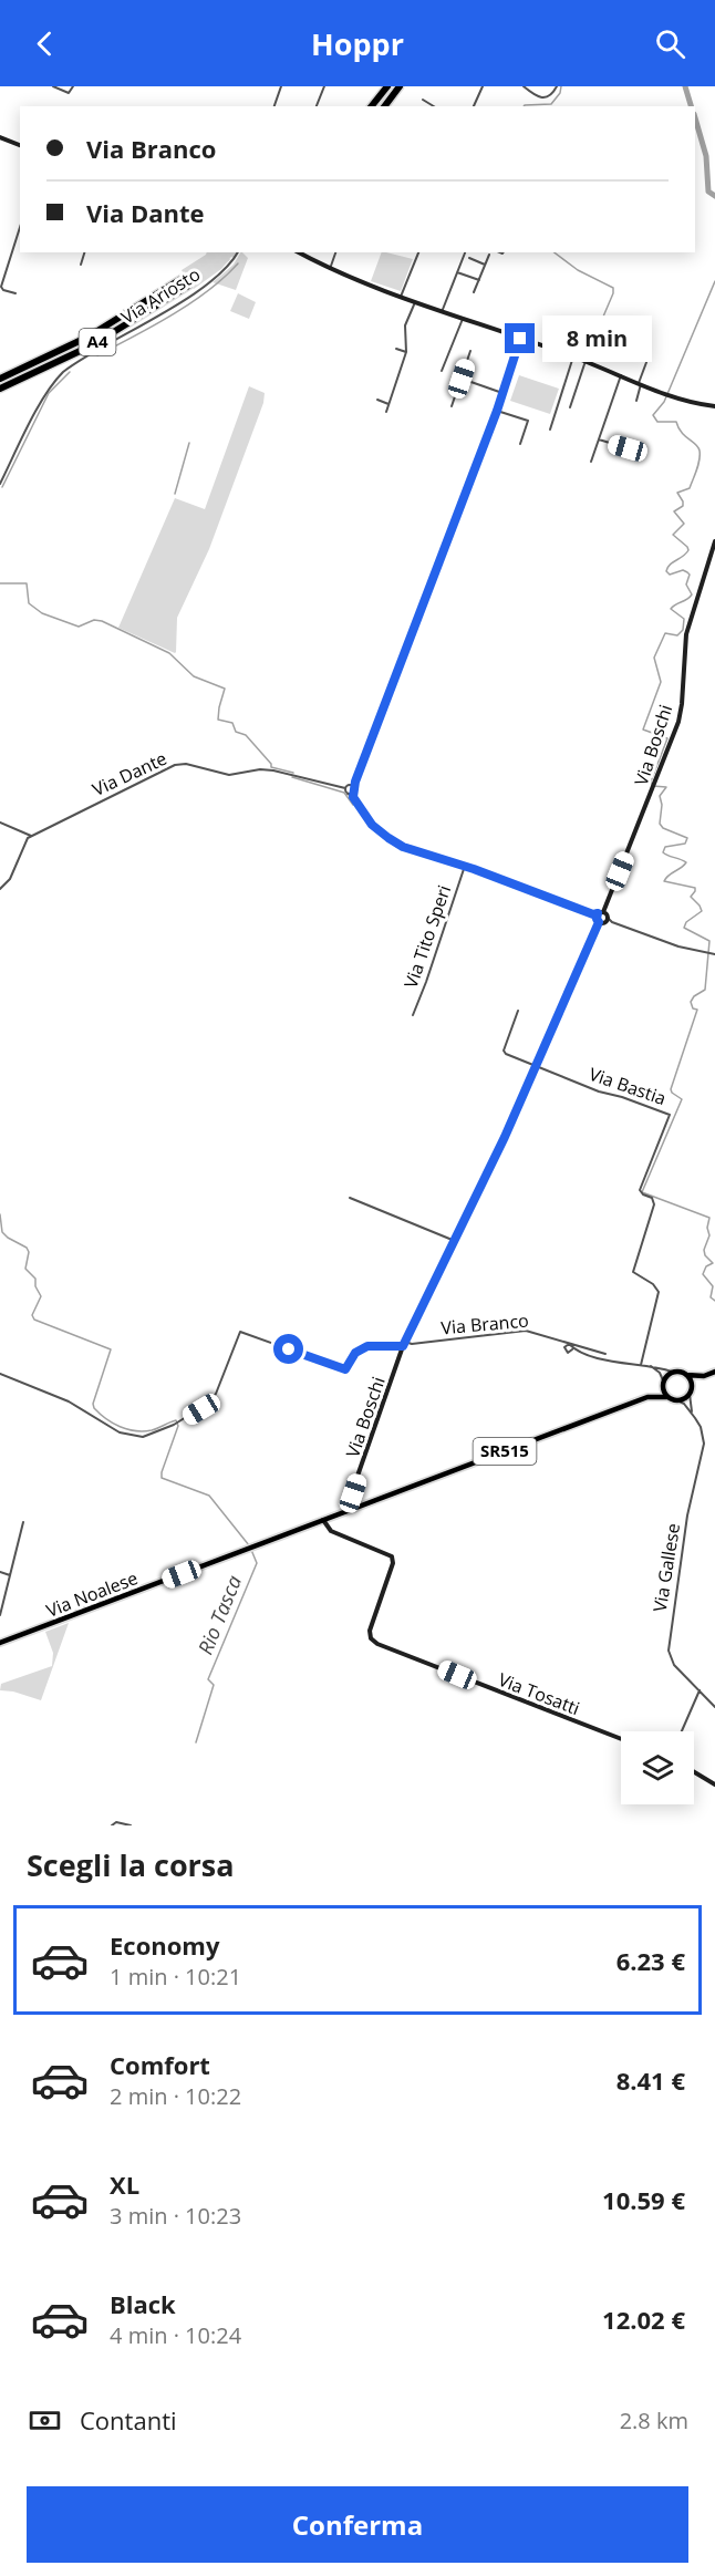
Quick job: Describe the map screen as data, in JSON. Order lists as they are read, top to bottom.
{
  "streets": {
    "highway": ["A4"],
    "main road": ["SR515", "Via Noalese"],
    "street": [
      "Via Ariosto",
      "Via Boschi",
      "Via Dante",
      "Via Tito Speri",
      "Via Bastia",
      "Via Branco",
      "Via Gallese",
      "Via Tosatti"
    ]
  },
  "crossings": [
    ["Via Boschi", "Via Tito Speri"],
    ["Via Boschi", "Via Bastia"],
    ["Via Boschi", "Via Branco"],
    ["Via Boschi", "SR515"],
    ["SR515", "Via Noalese"],
    ["SR515", "Via Tosatti"],
    ["Via Noalese", "Via Tosatti"]
  ],
  "water": ["Rio Tasca"],
  "page": {
    "header": "Hoppr",
    "banner": ["Via Branco", "Via Dante"],
    "bubble": "8 min",
    "heading": "Scegli la corsa",
    "list": [
      {
        "name": "Economy",
        "note": "1 min · 10:21",
        "value": "6.23 €"
      },
      {
        "name": "Comfort",
        "note": "2 min · 10:22",
        "value": "8.41 €"
      },
      {
        "name": "XL",
        "note": "3 min · 10:23",
        "value": "10.59 €"
      },
      {
        "name": "Black",
        "note": "4 min · 10:24",
        "value": "12.02 €"
      }
    ],
    "pay": ["Contanti", "2.8 km"],
    "buttons": "Conferma"
  }
}
